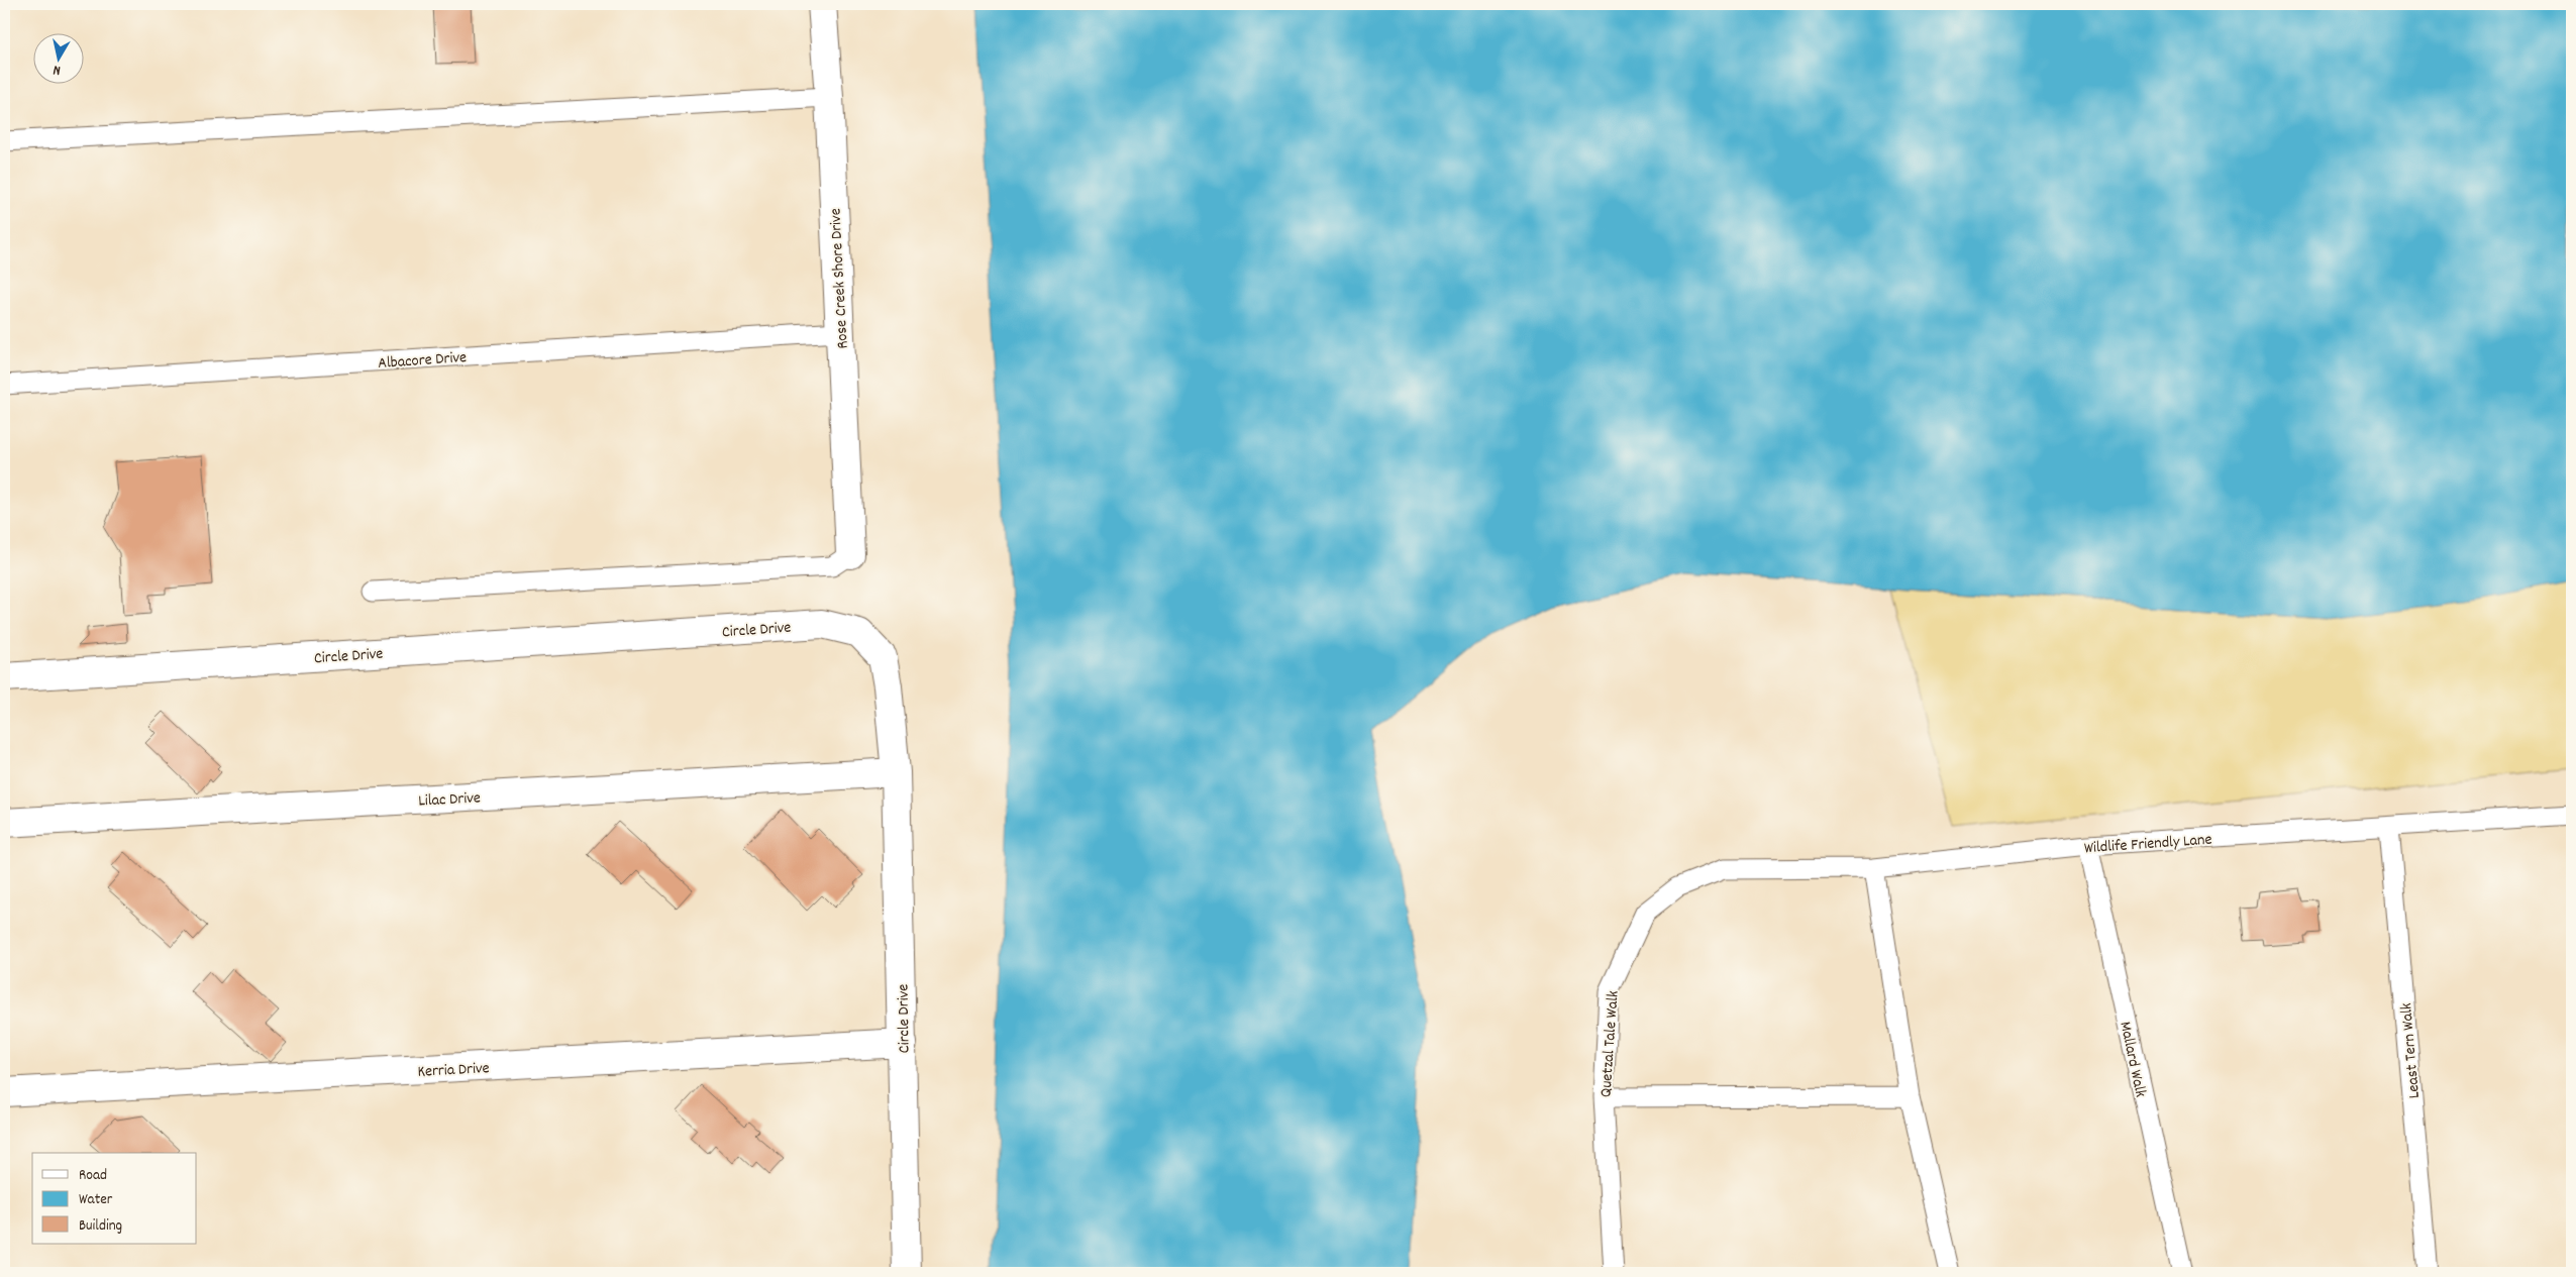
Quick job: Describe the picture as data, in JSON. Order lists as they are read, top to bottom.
{
  "streets": {
    "street": [
      "Rose Creek Shore Drive",
      "Circle Drive",
      "Lilac Drive",
      "Kerria Drive"
    ],
    "lane": [
      "Albacore Drive",
      "Wildlife Friendly Lane",
      "Quetzal Tale Walk",
      "Least Tern Walk",
      "Mallard Walk"
    ]
  },
  "crossings": [
    ["Rose Creek Shore Drive", "Albacore Drive"],
    ["Circle Drive", "Lilac Drive"],
    ["Circle Drive", "Kerria Drive"],
    ["Wildlife Friendly Lane", "Quetzal Tale Walk"],
    ["Wildlife Friendly Lane", "Least Tern Walk"],
    ["Wildlife Friendly Lane", "Mallard Walk"]
  ],
  "legend": ["Road", "Water", "Building"],
  "north": "bottom"
}
